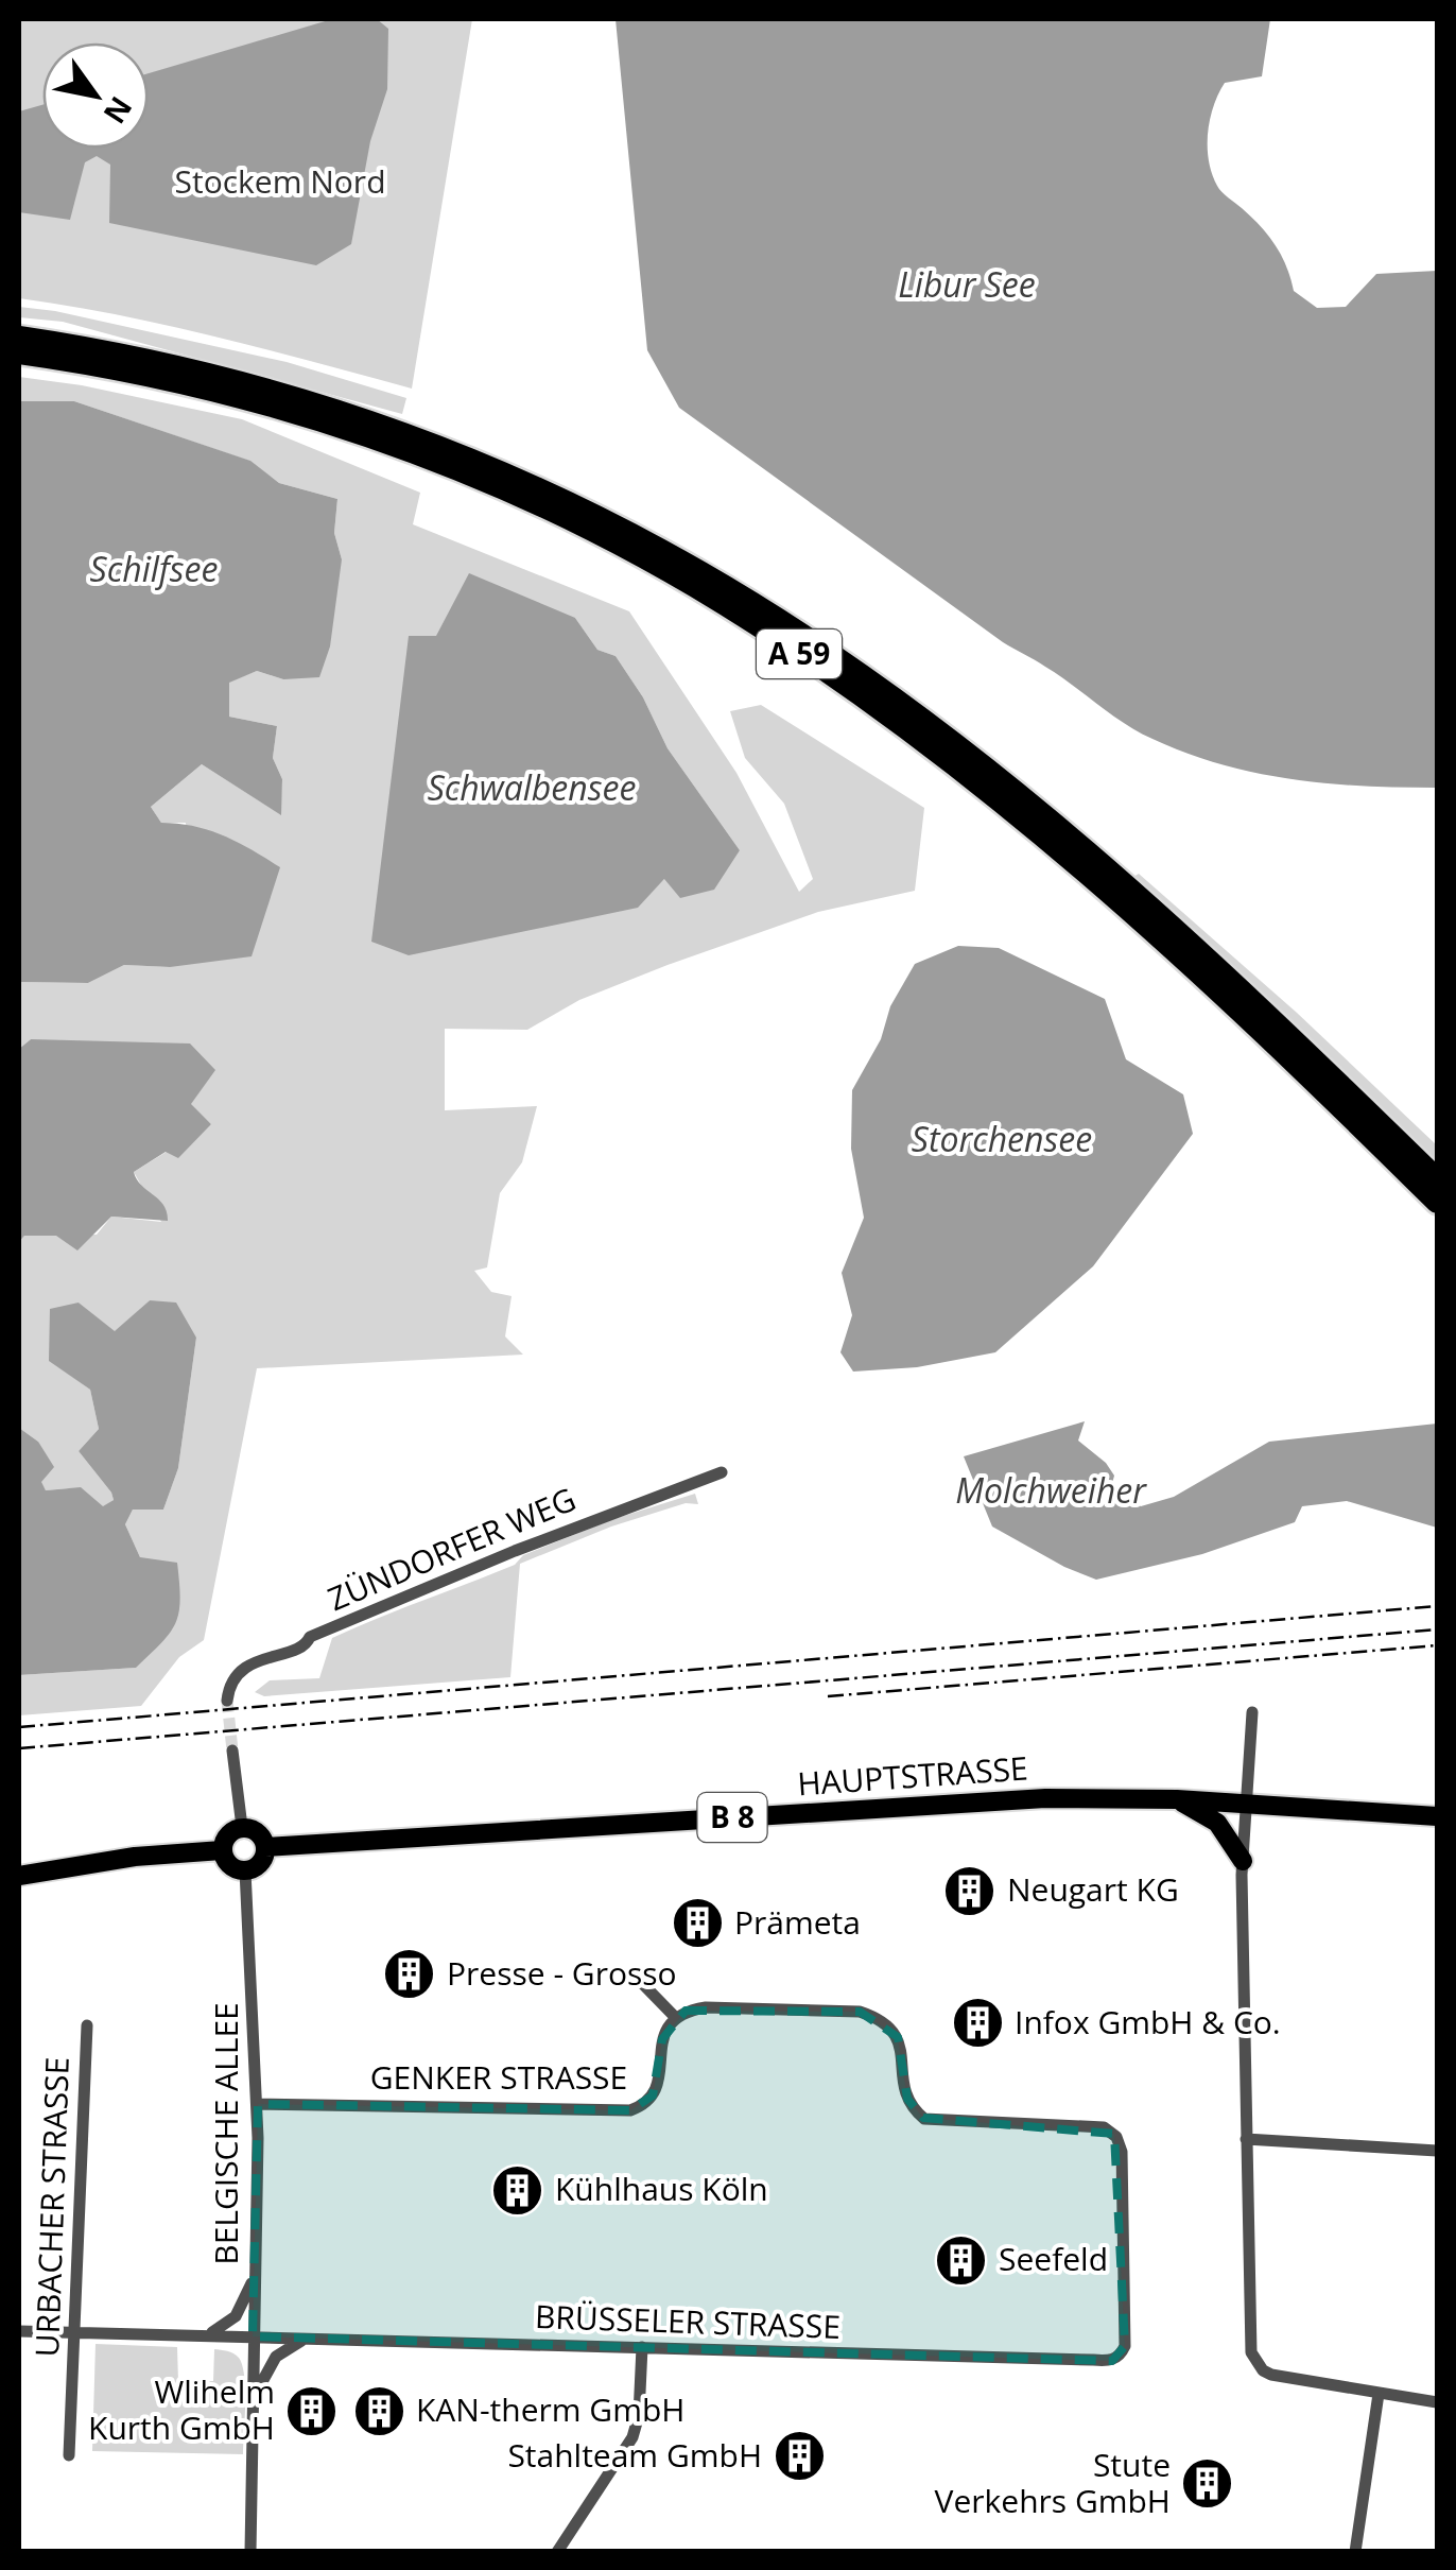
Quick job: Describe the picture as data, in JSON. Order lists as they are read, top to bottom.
{
  "streets": {
    "highway": ["A 59"],
    "main road": ["HAUPTSTRASSE", "B 8"],
    "street": [
      "ZÜNDORFER WEG",
      "GENKER STRASSE",
      "BELGISCHE ALLEE",
      "URBACHER STRASSE",
      "BRÜSSELER STRASSE"
    ]
  },
  "crossings": [
    ["HAUPTSTRASSE", "B 8"],
    ["HAUPTSTRASSE", "BELGISCHE ALLEE"],
    ["GENKER STRASSE", "BELGISCHE ALLEE"],
    ["GENKER STRASSE", "BRÜSSELER STRASSE"],
    ["BELGISCHE ALLEE", "BRÜSSELER STRASSE"],
    ["URBACHER STRASSE", "BRÜSSELER STRASSE"]
  ],
  "water": [
    "Libur See",
    "Schilfsee",
    "Schwalbensee",
    "Storchensee",
    "Molchweiher"
  ],
  "parks": ["Stockem Nord"],
  "places": {
    "building": [
      "Neugart KG",
      "Prämeta",
      "Presse - Grosso",
      "Infox GmbH & Co.",
      "Kühlhaus Köln",
      "Seefeld",
      "Wlihelm Kurth GmbH",
      "KAN-therm GmbH",
      "Stahlteam GmbH",
      "Stute Verkehrs GmbH"
    ]
  },
  "north": "bottom right"
}
